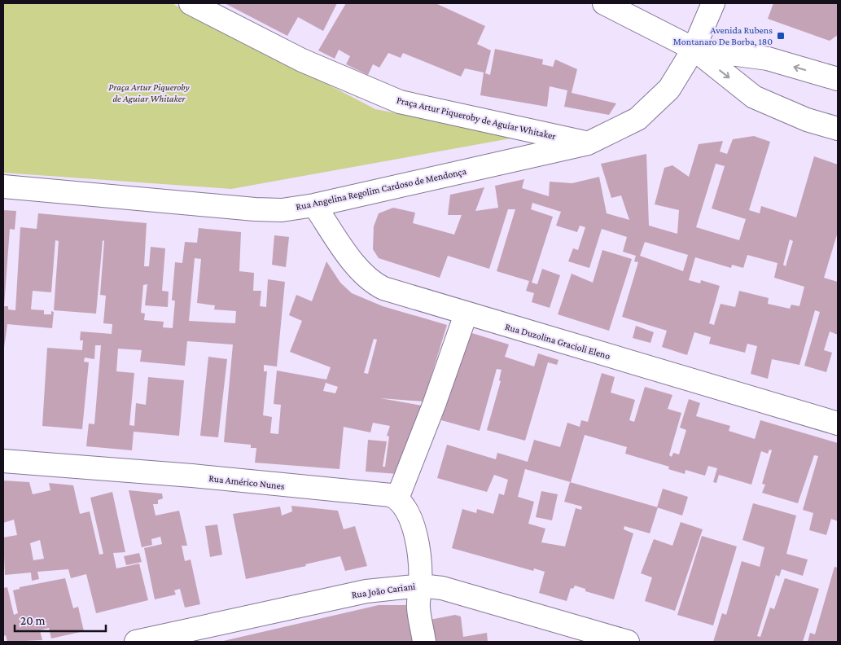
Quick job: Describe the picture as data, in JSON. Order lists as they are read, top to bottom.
{
  "streets": {
    "street": [
      "Praça Artur Piqueroby de Aguiar Whitaker",
      "Rua Angelina Regolim Cardoso de Mendonça",
      "Rua Duzolina Gracioli Eleno",
      "Rua Américo Nunes",
      "Rua João Cariani"
    ]
  },
  "crossings": [
    ["Praça Artur Piqueroby de Aguiar Whitaker", "Rua Angelina Regolim Cardoso de Mendonça"],
    ["Rua Angelina Regolim Cardoso de Mendonça", "Rua Duzolina Gracioli Eleno"]
  ],
  "parks": ["Praça Artur Piqueroby de Aguiar Whitaker"],
  "places": {
    "transit": ["Avenida Rubens Montanaro De Borba, 180"]
  },
  "scale_bar": "20 m"
}
